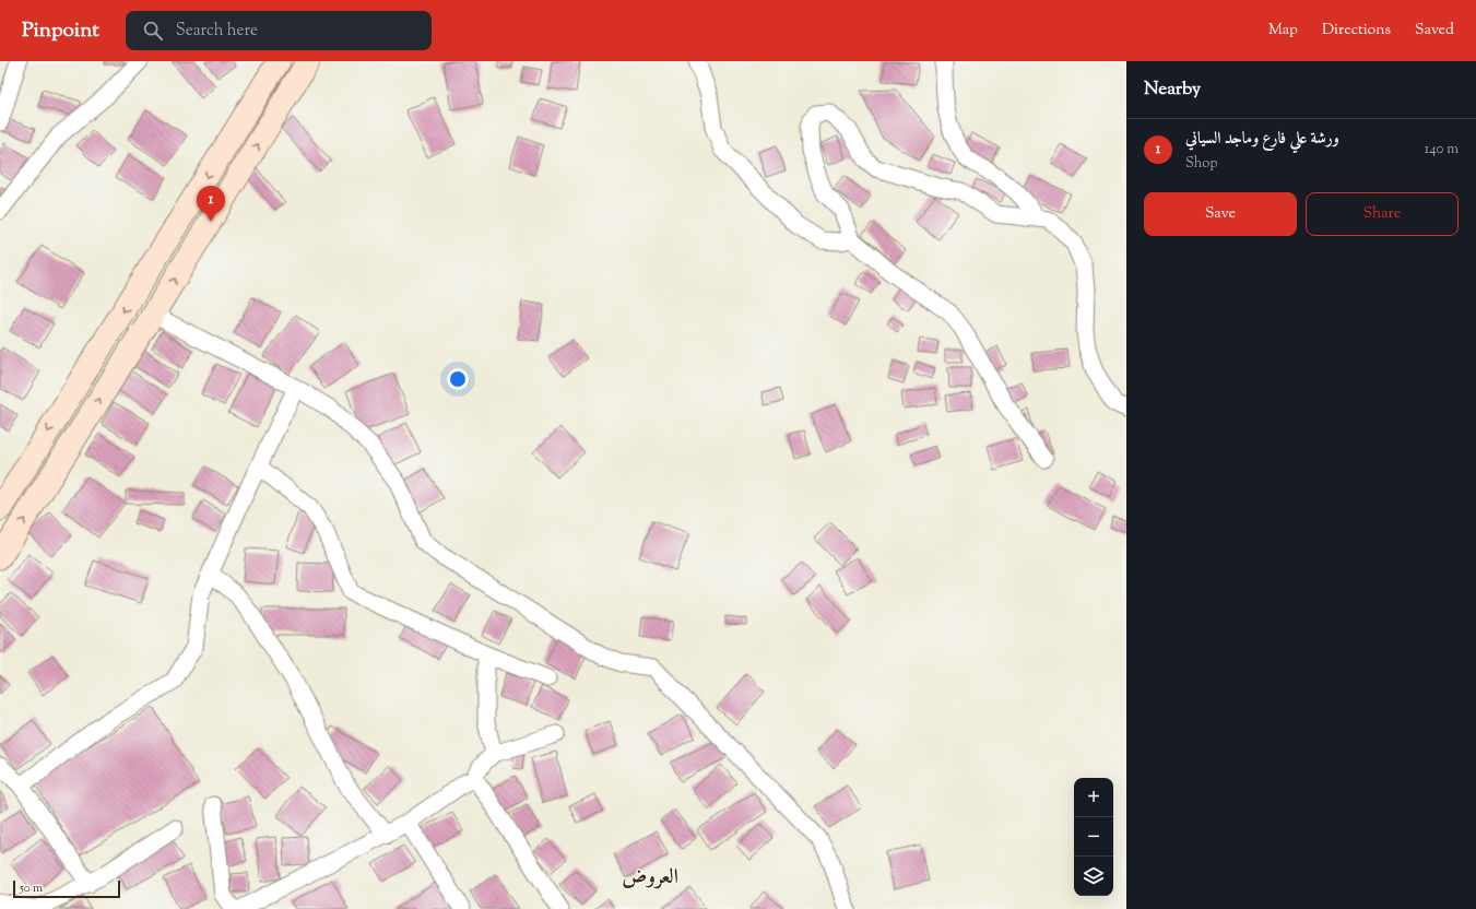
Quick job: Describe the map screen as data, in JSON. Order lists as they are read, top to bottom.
{
  "districts": ["العروض"],
  "scale_bar": "50 m",
  "page": {
    "header": "Pinpoint",
    "search": "Search here",
    "nav": ["Map", "Directions", "Saved"],
    "heading": "Nearby",
    "list": [
      {
        "mark": "1",
        "name": "ورشة علي فارع وماجد السياني",
        "note": "Shop",
        "value": "140 m"
      }
    ],
    "buttons": ["Save", "Share"],
    "pins": "1",
    "map_buttons": ["+", "−"],
    "scale": "50 m"
  }
}
